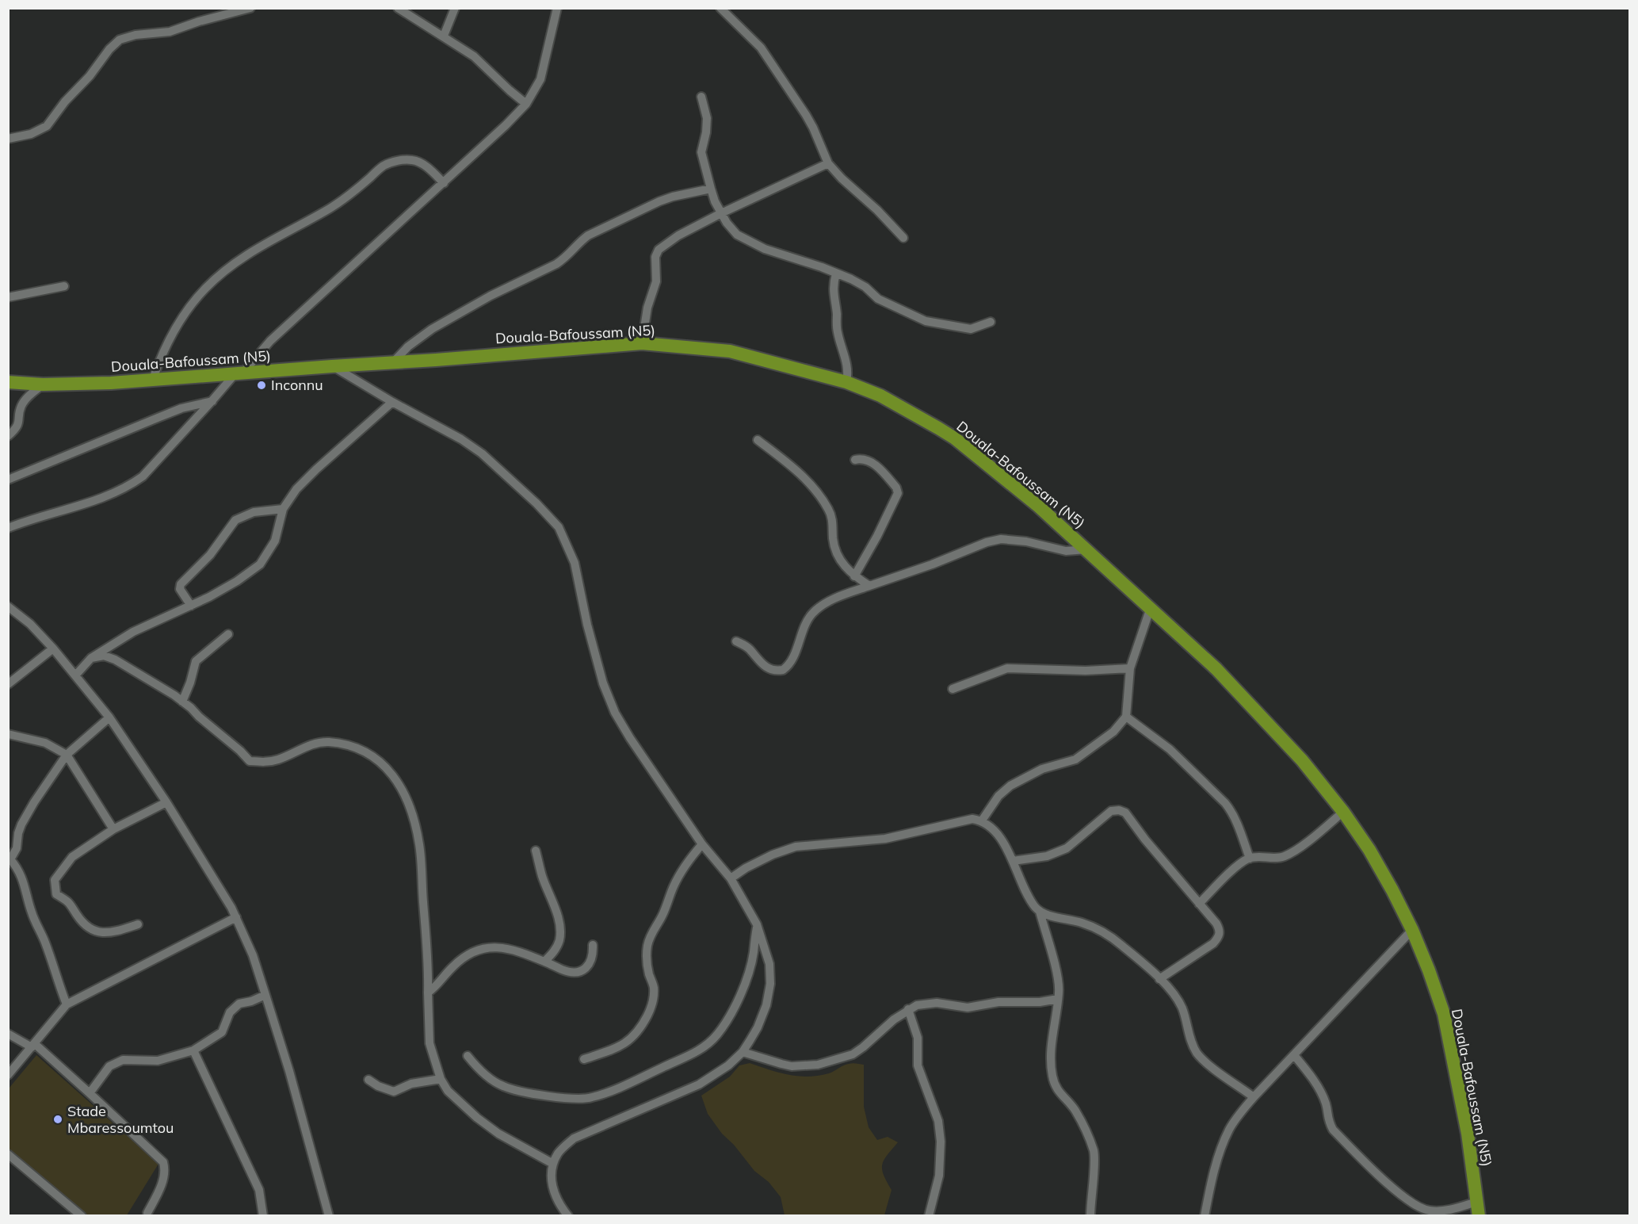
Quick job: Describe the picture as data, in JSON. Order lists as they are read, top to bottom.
{
  "streets": {
    "highway": ["Douala-Bafoussam (N5)"]
  },
  "places": ["Inconnu", "Stade Mbaressoumtou"]
}
